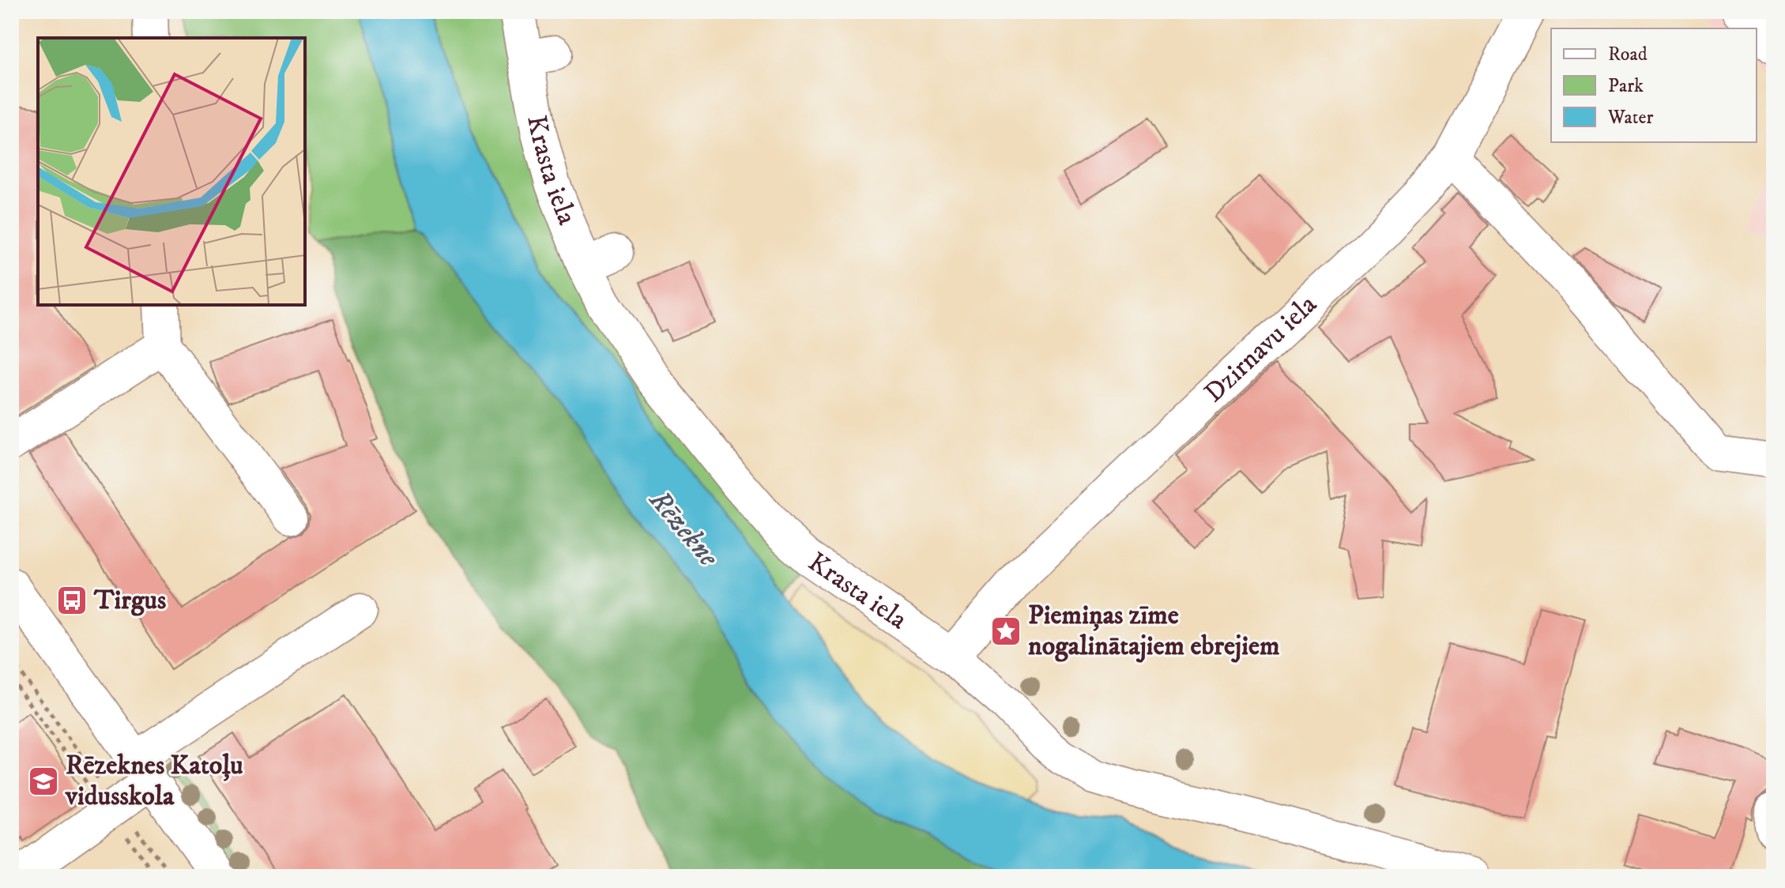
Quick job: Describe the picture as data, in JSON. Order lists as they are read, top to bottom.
{
  "streets": {
    "street": ["Krasta iela", "Dzirnavu iela"]
  },
  "crossings": [
    ["Krasta iela", "Dzirnavu iela"]
  ],
  "water": ["Rēzekne"],
  "places": {
    "bus stop": ["Tirgus"],
    "place": ["Piemiņas zīme nogalinātajiem ebrejiem"],
    "school or university": ["Rēzeknes Katoļu vidusskola"]
  },
  "legend": ["Road", "Park", "Water"]
}
